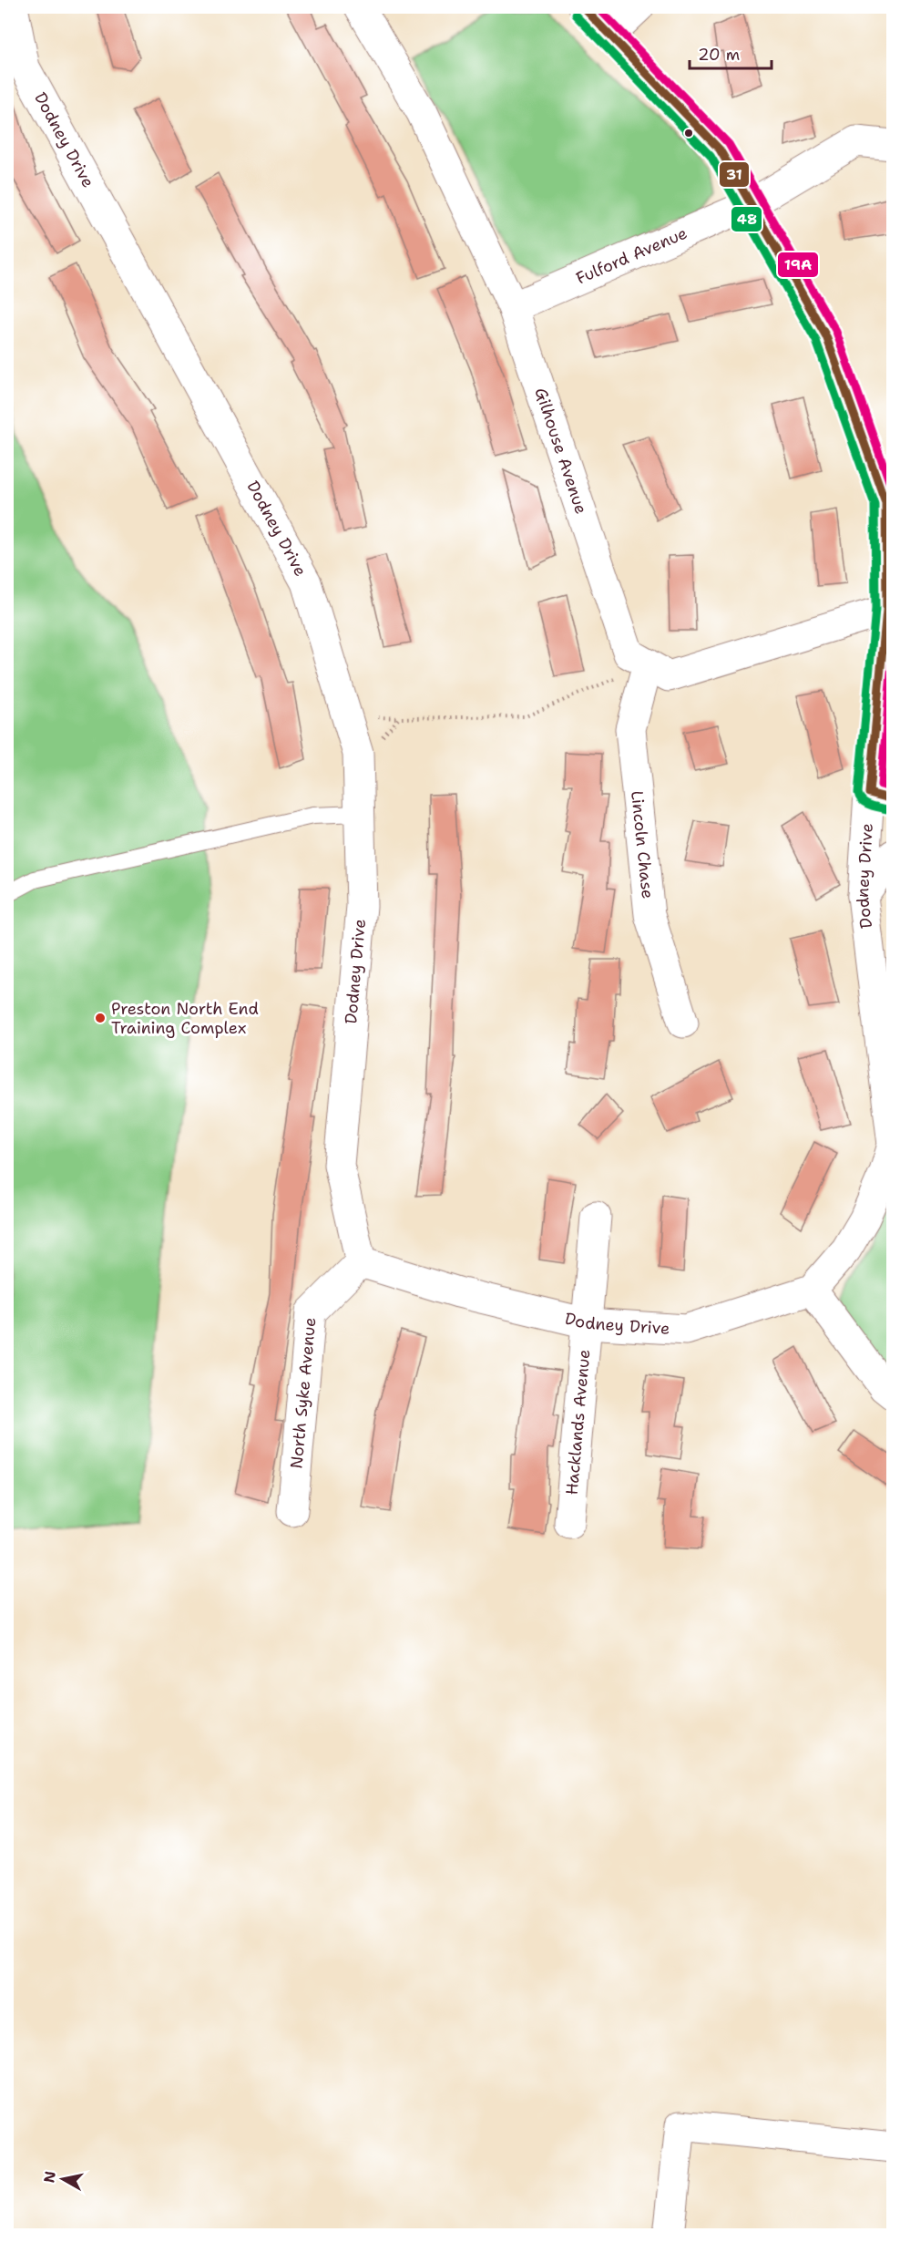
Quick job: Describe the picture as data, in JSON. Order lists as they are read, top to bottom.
{
  "streets": {
    "street": [
      "Dodney Drive",
      "Fulford Avenue",
      "Gilhouse Avenue",
      "Lincoln Chase",
      "North Syke Avenue",
      "Hacklands Avenue"
    ]
  },
  "crossings": [
    ["Dodney Drive", "Fulford Avenue"],
    ["Dodney Drive", "Gilhouse Avenue"],
    ["Dodney Drive", "North Syke Avenue"],
    ["Dodney Drive", "Hacklands Avenue"],
    ["Fulford Avenue", "Gilhouse Avenue"],
    ["Gilhouse Avenue", "Lincoln Chase"]
  ],
  "places": ["Preston North End Training Complex"],
  "lines": ["transit line 31", "transit line 19A", "transit line 48"],
  "scale_bar": "20 m",
  "north": "left"
}
